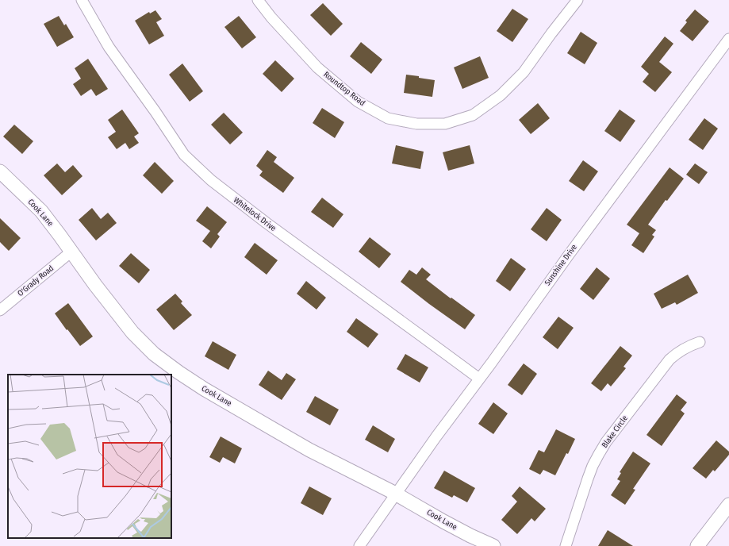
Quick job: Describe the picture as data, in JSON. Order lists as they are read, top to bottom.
{
  "streets": {
    "street": [
      "Roundtop Road",
      "Cook Lane",
      "Whitelock Drive",
      "Sunshine Drive",
      "O'Grady Road",
      "Blake Circle"
    ]
  },
  "crossings": [
    ["Cook Lane", "Sunshine Drive"],
    ["Cook Lane", "O'Grady Road"],
    ["Whitelock Drive", "Sunshine Drive"]
  ]
}
